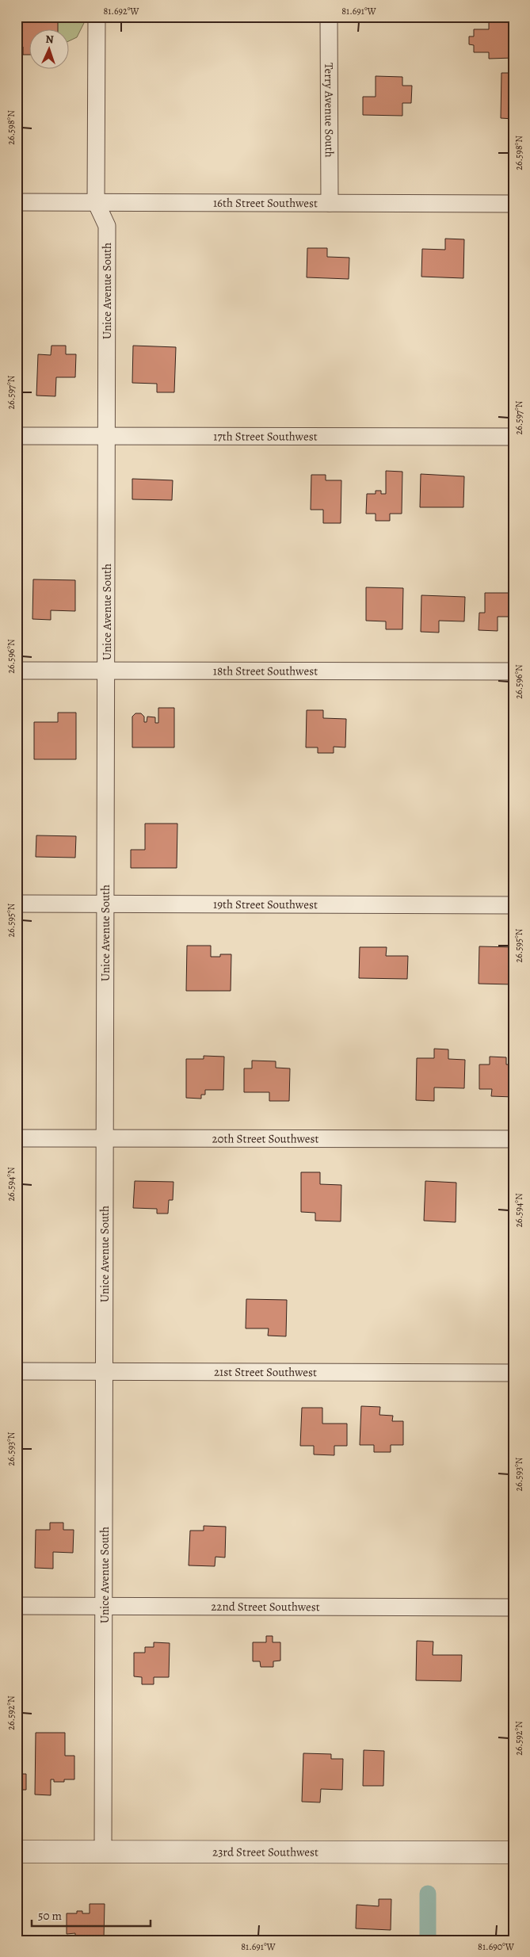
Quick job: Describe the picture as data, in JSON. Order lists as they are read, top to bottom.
{
  "streets": {
    "street": [
      "Terry Avenue South",
      "16th Street Southwest",
      "Unice Avenue South",
      "17th Street Southwest",
      "18th Street Southwest",
      "19th Street Southwest",
      "20th Street Southwest",
      "21st Street Southwest",
      "22nd Street Southwest",
      "23rd Street Southwest"
    ]
  },
  "crossings": [
    ["Terry Avenue South", "16th Street Southwest"],
    ["16th Street Southwest", "Unice Avenue South"],
    ["Unice Avenue South", "17th Street Southwest"],
    ["Unice Avenue South", "18th Street Southwest"],
    ["Unice Avenue South", "19th Street Southwest"],
    ["Unice Avenue South", "20th Street Southwest"],
    ["Unice Avenue South", "21st Street Southwest"],
    ["Unice Avenue South", "22nd Street Southwest"],
    ["Unice Avenue South", "23rd Street Southwest"]
  ],
  "scale_bar": "50 m",
  "north": "top",
  "coordinates": [
    "81.692°W",
    "81.691°W",
    "26.598°N",
    "26.597°N",
    "26.596°N",
    "26.595°N",
    "26.594°N",
    "26.593°N",
    "26.592°N",
    "81.690°W"
  ]
}
